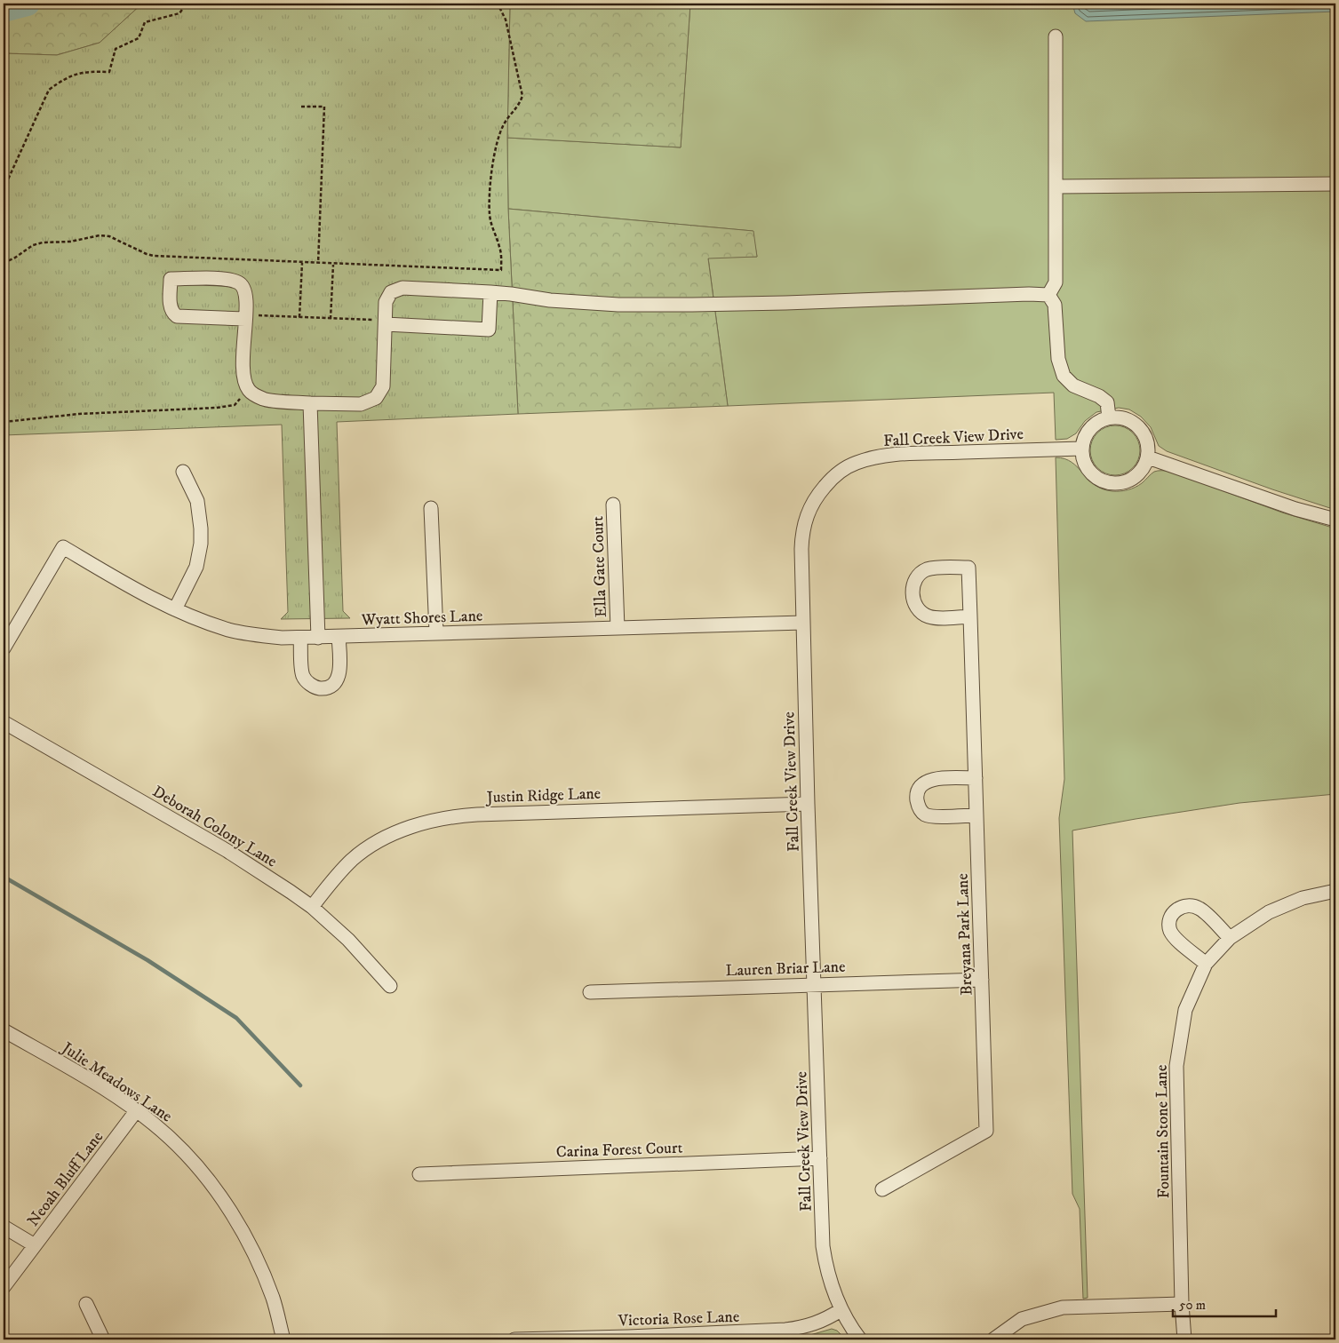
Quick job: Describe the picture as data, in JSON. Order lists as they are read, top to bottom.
{
  "streets": {
    "street": [
      "Fall Creek View Drive",
      "Ella Gate Court",
      "Wyatt Shores Lane",
      "Justin Ridge Lane",
      "Deborah Colony Lane",
      "Breyana Park Lane",
      "Lauren Briar Lane",
      "Julie Meadows Lane",
      "Fountain Stone Lane",
      "Carina Forest Court",
      "Neoah Bluff Lane",
      "Victoria Rose Lane"
    ]
  },
  "crossings": [
    ["Fall Creek View Drive", "Wyatt Shores Lane"],
    ["Fall Creek View Drive", "Justin Ridge Lane"],
    ["Fall Creek View Drive", "Lauren Briar Lane"],
    ["Fall Creek View Drive", "Carina Forest Court"],
    ["Fall Creek View Drive", "Victoria Rose Lane"],
    ["Ella Gate Court", "Wyatt Shores Lane"],
    ["Justin Ridge Lane", "Deborah Colony Lane"],
    ["Breyana Park Lane", "Lauren Briar Lane"],
    ["Julie Meadows Lane", "Neoah Bluff Lane"]
  ],
  "scale_bar": "50 m"
}
